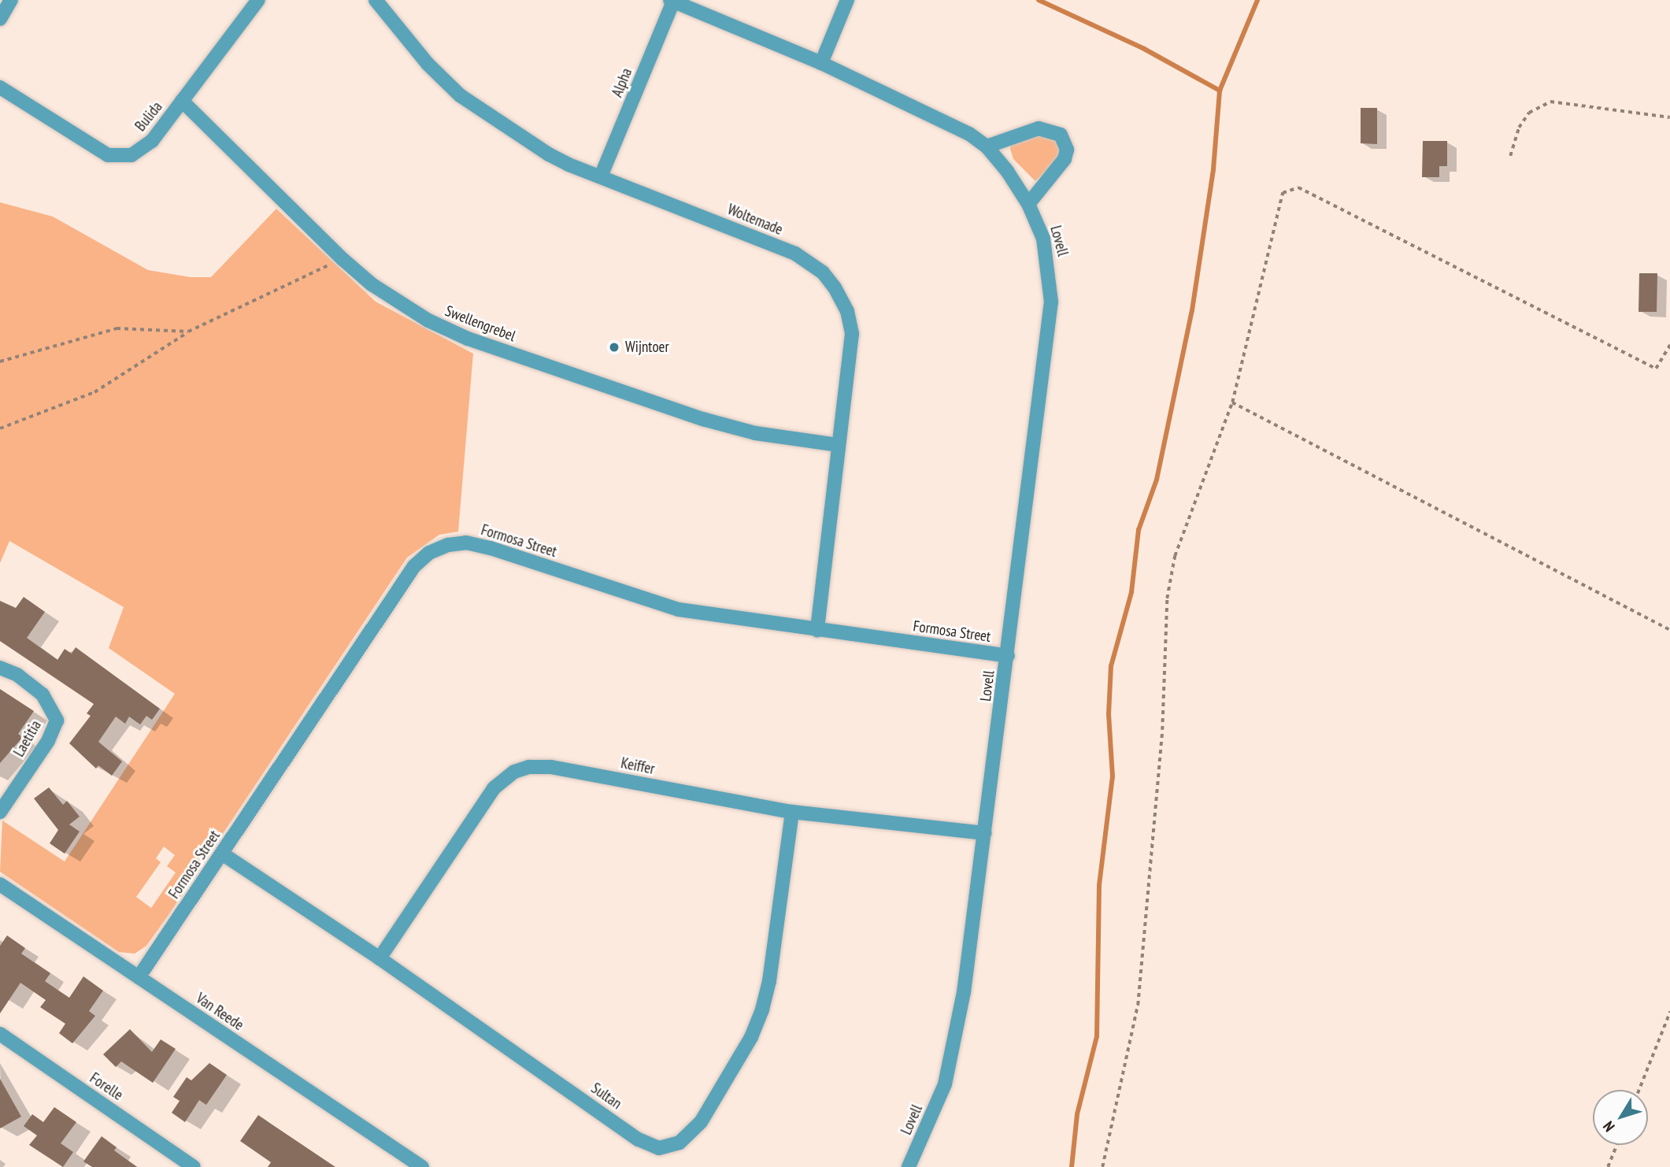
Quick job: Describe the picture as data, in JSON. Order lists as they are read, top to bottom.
{
  "streets": {
    "street": [
      "Alpha",
      "Bulida",
      "Woltemade",
      "Lovell",
      "Swellengrebel",
      "Formosa Street",
      "Laetitia",
      "Keiffer",
      "Van Reede",
      "Forelle",
      "Sultan"
    ]
  },
  "crossings": [
    ["Alpha", "Woltemade"],
    ["Alpha", "Lovell"],
    ["Bulida", "Swellengrebel"],
    ["Woltemade", "Swellengrebel"],
    ["Woltemade", "Formosa Street"],
    ["Lovell", "Formosa Street"],
    ["Lovell", "Keiffer"],
    ["Formosa Street", "Van Reede"],
    ["Formosa Street", "Sultan"],
    ["Keiffer", "Sultan"]
  ],
  "places": ["Wijntoer"],
  "north": "bottom left"
}
